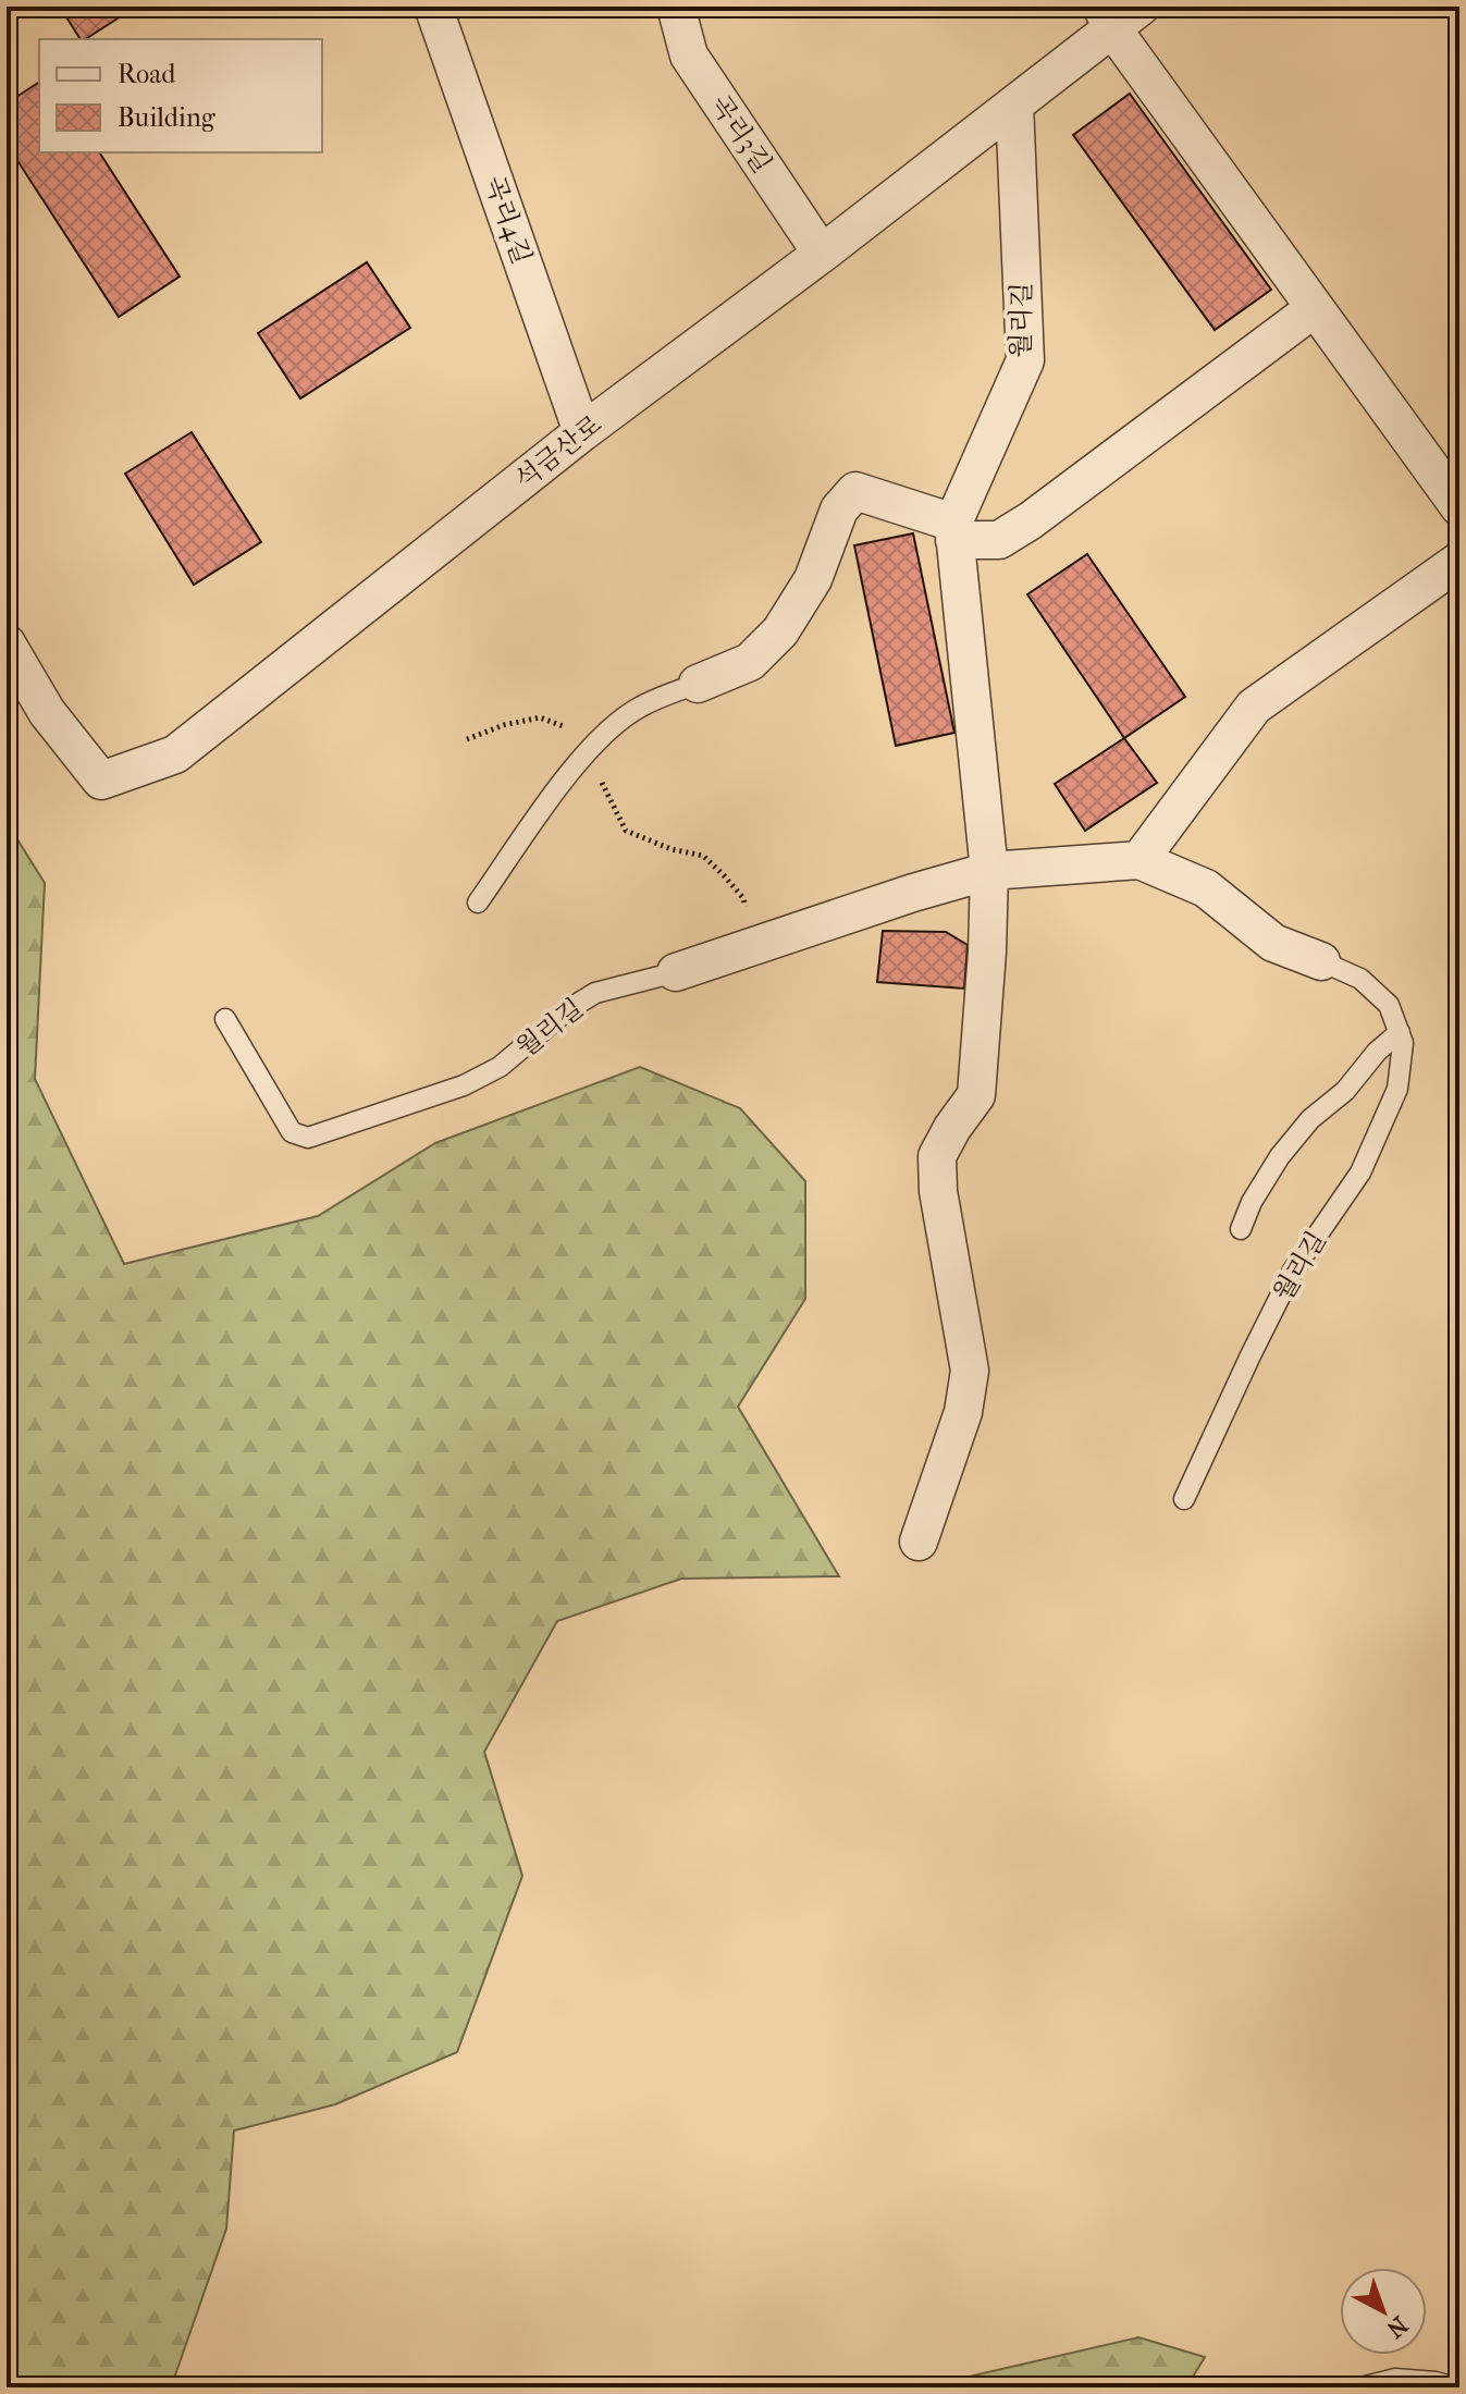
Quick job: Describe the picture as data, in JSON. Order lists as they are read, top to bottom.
{
  "streets": {
    "street": [
      "곡리3길",
      "곡리4길",
      "월리길",
      "석금산로"
    ]
  },
  "crossings": [
    ["곡리3길", "석금산로"],
    ["곡리4길", "석금산로"],
    ["월리길", "석금산로"]
  ],
  "legend": ["Road", "Building"],
  "north": "bottom right"
}
